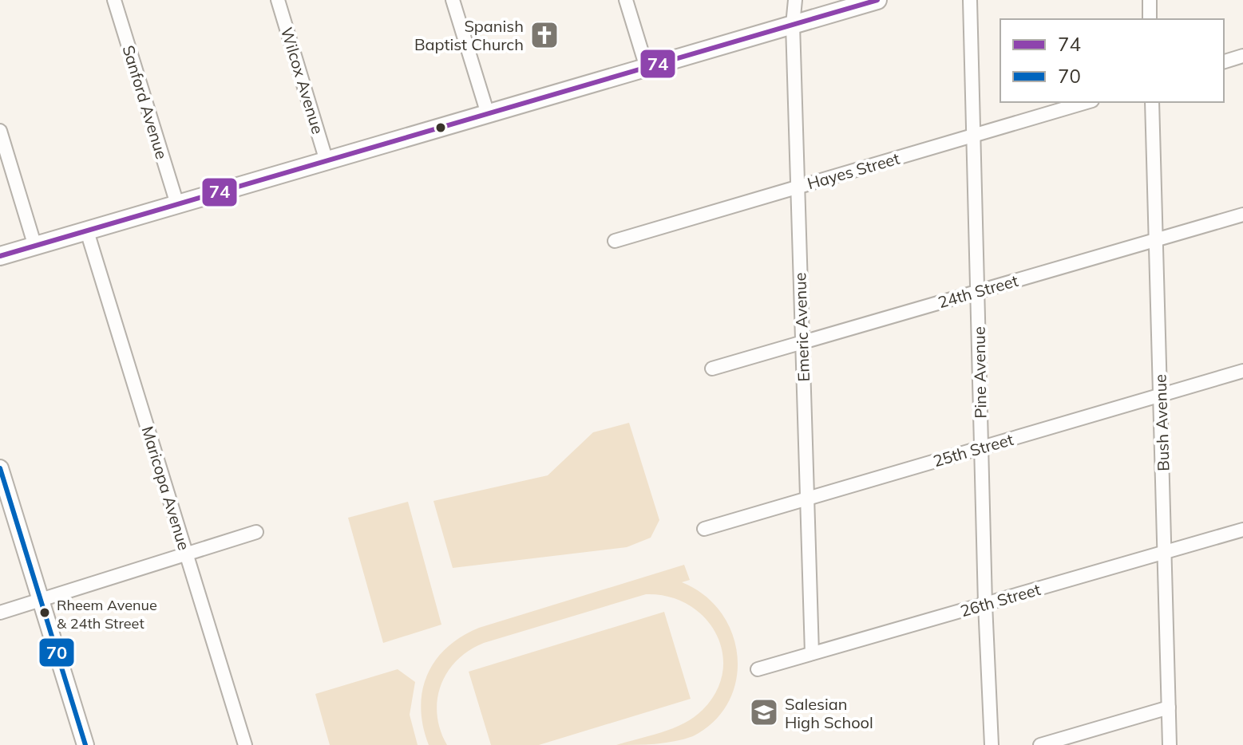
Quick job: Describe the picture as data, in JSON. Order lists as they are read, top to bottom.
{
  "streets": {
    "street": [
      "Wilcox Avenue",
      "Sanford Avenue",
      "Hayes Street",
      "24th Street",
      "Emeric Avenue",
      "Pine Avenue",
      "Bush Avenue",
      "25th Street",
      "Maricopa Avenue",
      "26th Street"
    ]
  },
  "crossings": [
    ["Hayes Street", "Emeric Avenue"],
    ["Hayes Street", "Pine Avenue"],
    ["24th Street", "Emeric Avenue"],
    ["24th Street", "Pine Avenue"],
    ["24th Street", "Bush Avenue"],
    ["Emeric Avenue", "25th Street"],
    ["Emeric Avenue", "26th Street"],
    ["Pine Avenue", "25th Street"],
    ["Pine Avenue", "26th Street"],
    ["Bush Avenue", "25th Street"],
    ["Bush Avenue", "26th Street"]
  ],
  "places": {
    "church": ["Spanish Baptist Church"],
    "other": ["Rheem Avenue & 24th Street"],
    "school or university": ["Salesian High School"]
  },
  "lines": ["transit line 74", "transit line 70"],
  "legend": ["74", "70"]
}
